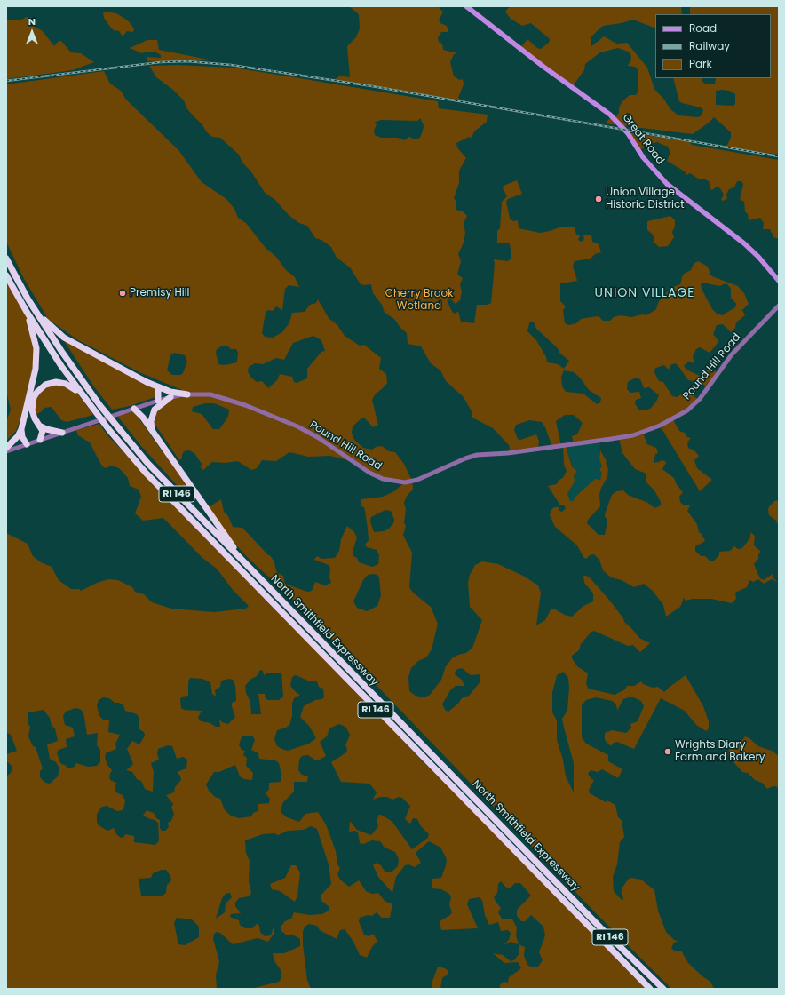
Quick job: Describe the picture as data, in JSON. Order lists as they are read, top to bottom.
{
  "streets": {
    "highway": ["RI 146", "North Smithfield Expressway"],
    "main road": ["Great Road"],
    "street": ["Pound Hill Road"]
  },
  "districts": ["UNION VILLAGE"],
  "parks": ["Cherry Brook Wetland"],
  "places": ["Union Village Historic District", "Premisy Hill", "Wrights Diary Farm and Bakery"],
  "legend": ["Road", "Railway", "Park"],
  "north": "top"
}
